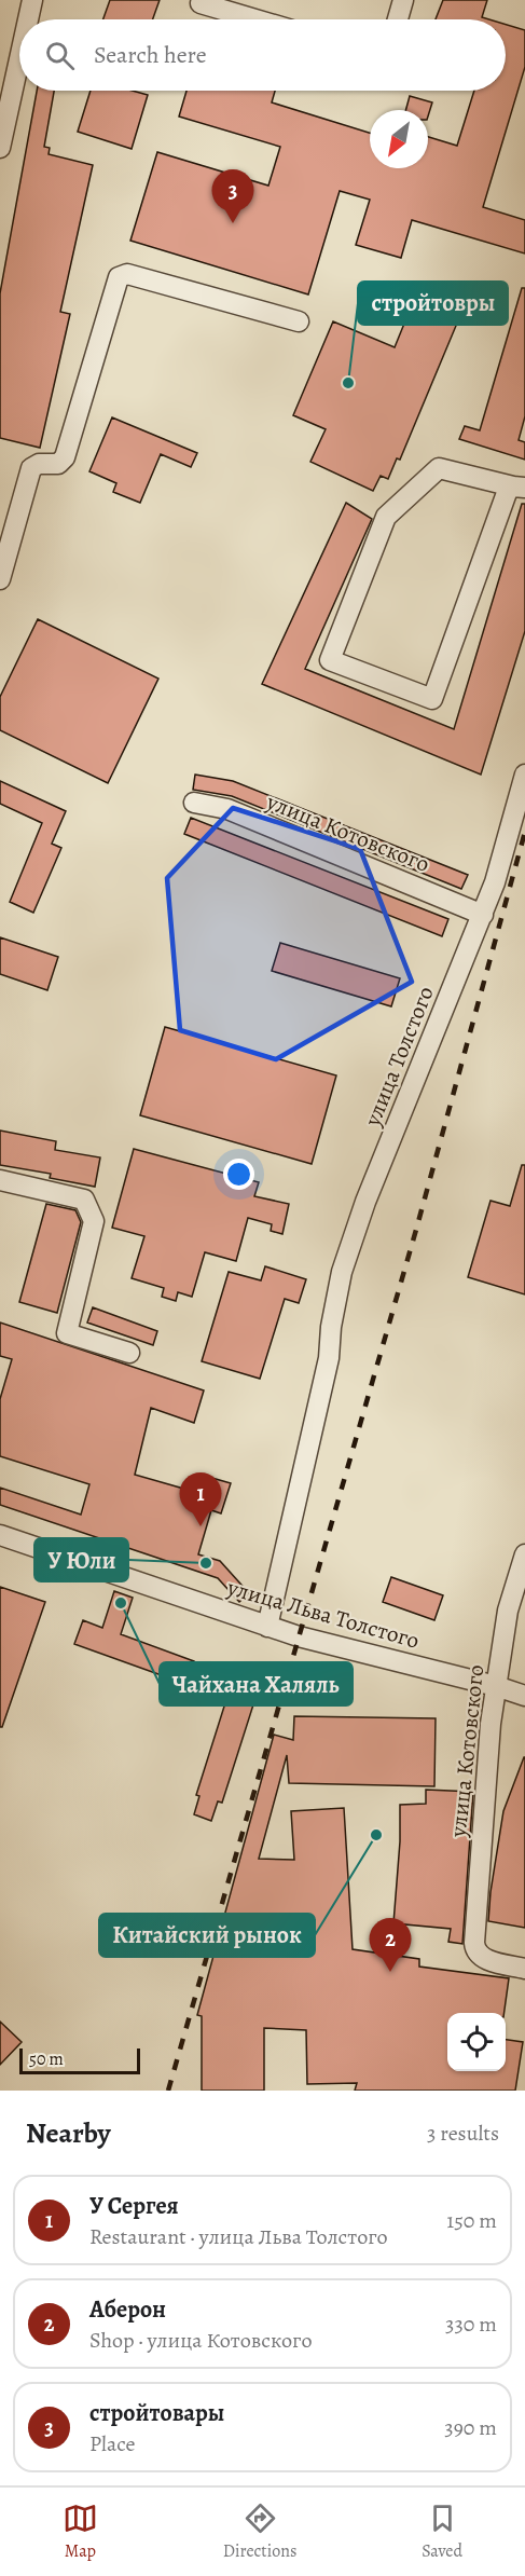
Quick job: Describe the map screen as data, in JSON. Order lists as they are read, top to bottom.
{
  "streets": {
    "street": ["улица Котовского", "улица Толстого", "улица Льва Толстого"]
  },
  "crossings": [
    ["улица Котовского", "улица Толстого"],
    ["улица Котовского", "улица Льва Толстого"],
    ["улица Толстого", "улица Льва Толстого"]
  ],
  "places": [
    "стройтовры",
    "У Юли",
    "Чайхана Халяль",
    "Китайский рынок"
  ],
  "scale_bar": "50 m",
  "north": "bottom left",
  "page": {
    "search": "Search here",
    "pins": ["3", "1", "2"],
    "scale": "50 m",
    "heading": ["Nearby", "3 results"],
    "list": [
      {
        "mark": "1",
        "name": "У Сергея",
        "note": "Restaurant · улица Льва Толстого",
        "value": "150 m"
      },
      {
        "mark": "2",
        "name": "Аберон",
        "note": "Shop · улица Котовского",
        "value": "330 m"
      },
      {
        "mark": "3",
        "name": "стройтовары",
        "note": "Place",
        "value": "390 m"
      }
    ],
    "nav": ["Map", "Directions", "Saved"]
  }
}
